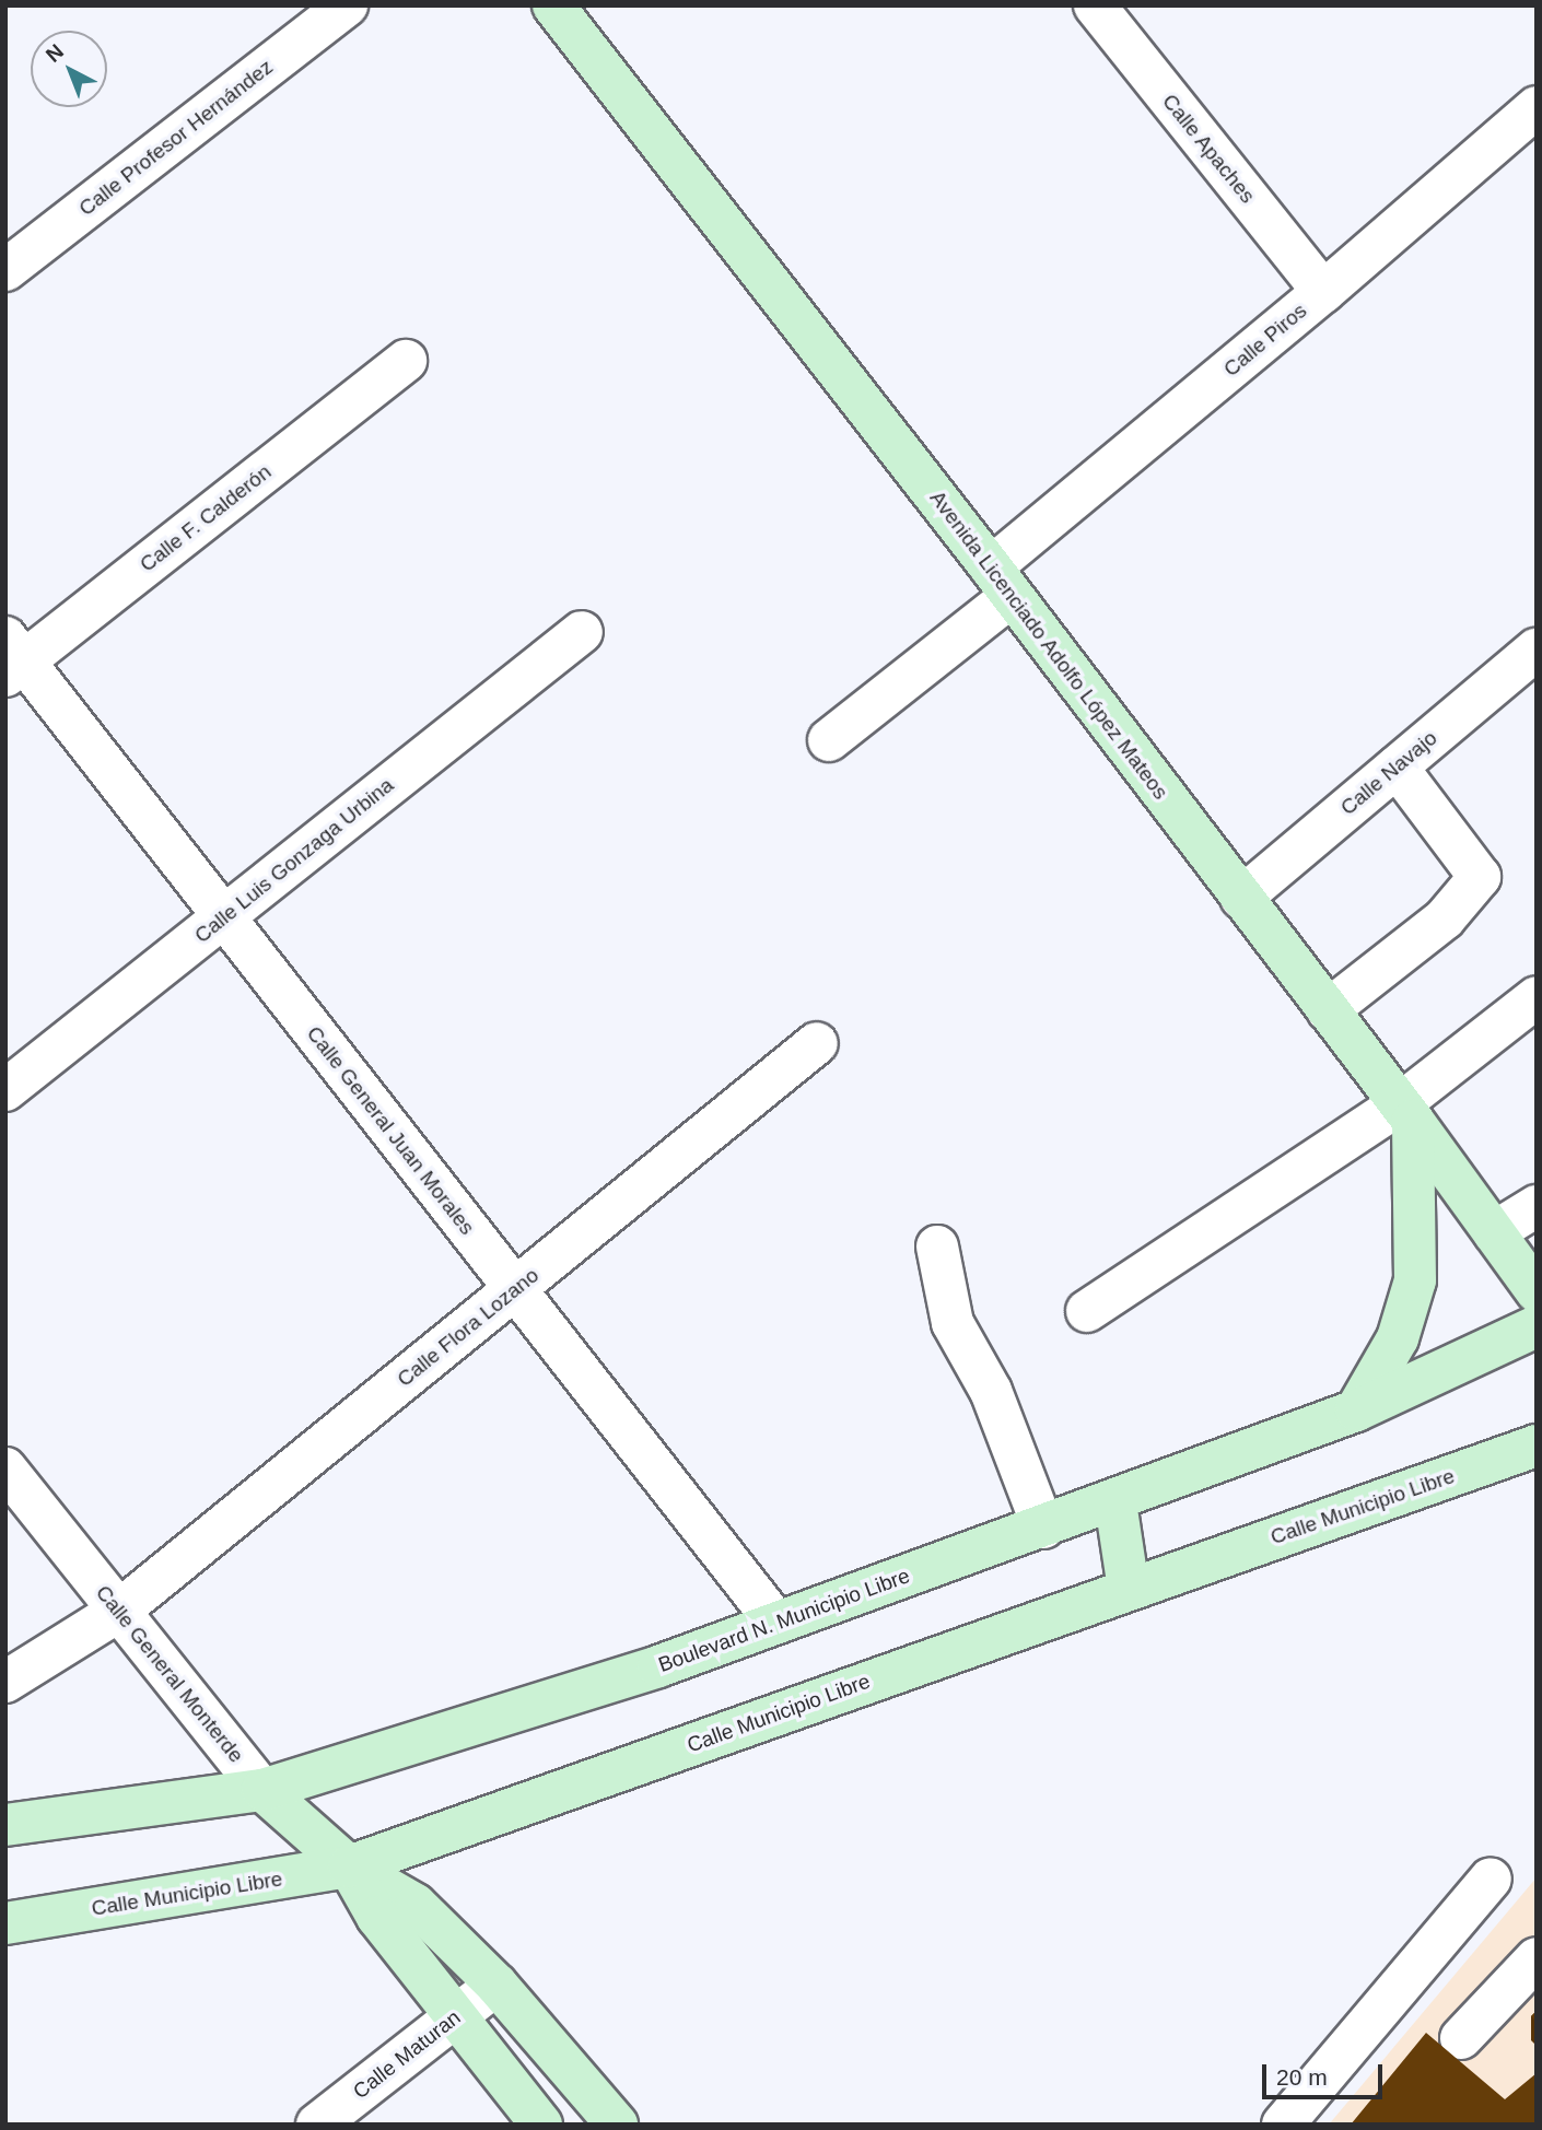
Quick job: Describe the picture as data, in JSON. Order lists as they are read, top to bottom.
{
  "streets": {
    "main road": [
      "Avenida Licenciado Adolfo López Mateos",
      "Calle Municipio Libre",
      "Boulevard N. Municipio Libre",
      "Calle General Monterde"
    ],
    "street": [
      "Calle Profesor Hernández",
      "Calle Apaches",
      "Calle Piros",
      "Calle F. Calderón",
      "Calle Navajo",
      "Calle Luis Gonzaga Urbina",
      "Calle General Juan Morales",
      "Calle Flora Lozano",
      "Calle Maturan"
    ]
  },
  "crossings": [
    ["Calle Apaches", "Calle Piros"],
    ["Calle Piros", "Avenida Licenciado Adolfo López Mateos"],
    ["Calle F. Calderón", "Calle General Juan Morales"],
    ["Avenida Licenciado Adolfo López Mateos", "Calle Navajo"],
    ["Calle Luis Gonzaga Urbina", "Calle General Juan Morales"],
    ["Calle General Juan Morales", "Calle Flora Lozano"],
    ["Calle General Juan Morales", "Boulevard N. Municipio Libre"],
    ["Calle Flora Lozano", "Calle General Monterde"],
    ["Calle Municipio Libre", "Calle General Monterde"],
    ["Boulevard N. Municipio Libre", "Calle General Monterde"],
    ["Calle General Monterde", "Calle Maturan"]
  ],
  "scale_bar": "20 m",
  "north": "top left"
}
